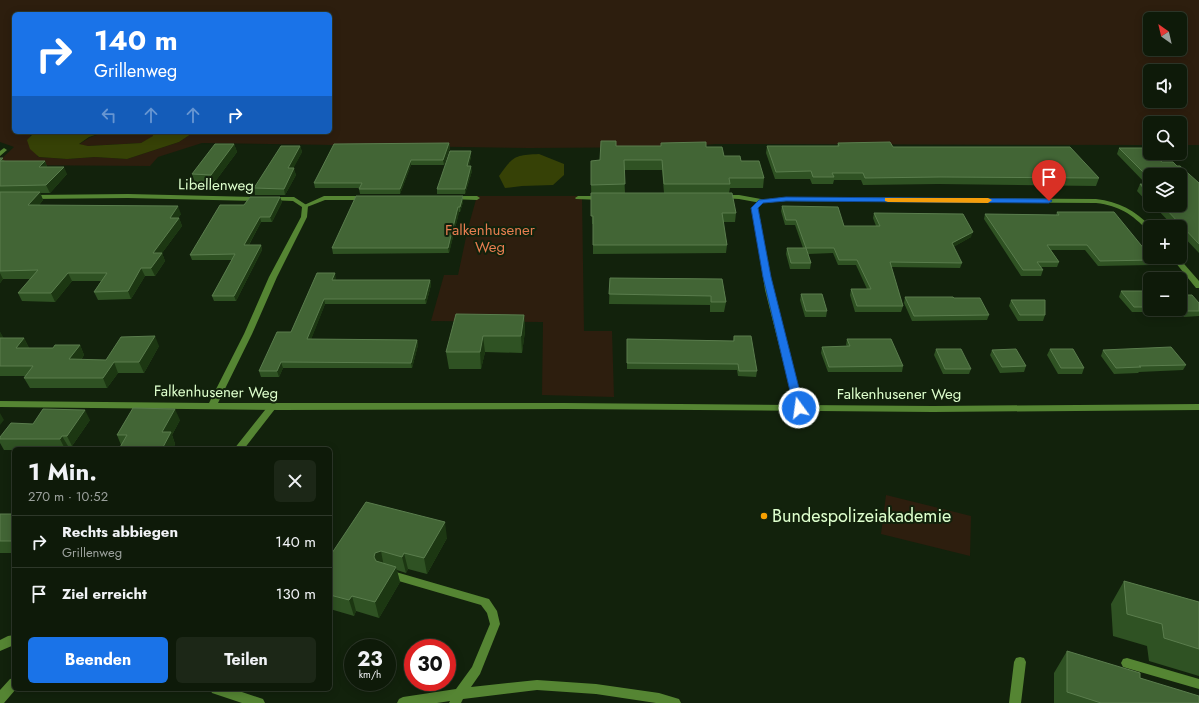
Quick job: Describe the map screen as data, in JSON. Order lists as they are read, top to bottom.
{
  "streets": {
    "street": ["Libellenweg", "Falkenhusener Weg"]
  },
  "parks": ["Falkenhusener Weg"],
  "places": ["Bundespolizeiakademie"],
  "north": "top left",
  "page": {
    "map_buttons": ["+", "−"],
    "turn": ["140 m", "Grillenweg"],
    "heading": ["1 Min.", "270 m · 10:52"],
    "list": [
      {
        "name": "Rechts abbiegen",
        "note": "Grillenweg",
        "value": "140 m"
      },
      {
        "name": "Ziel erreicht",
        "value": "130 m"
      }
    ],
    "buttons": ["Beenden", "Teilen"],
    "speed": "23 km/h",
    "limit": "30"
  }
}
